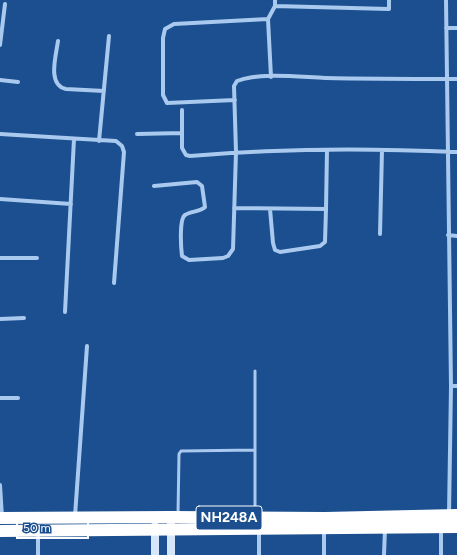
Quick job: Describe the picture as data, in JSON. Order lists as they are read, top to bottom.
{
  "streets": {
    "highway": ["NH248A"]
  },
  "scale_bar": "50 m"
}
